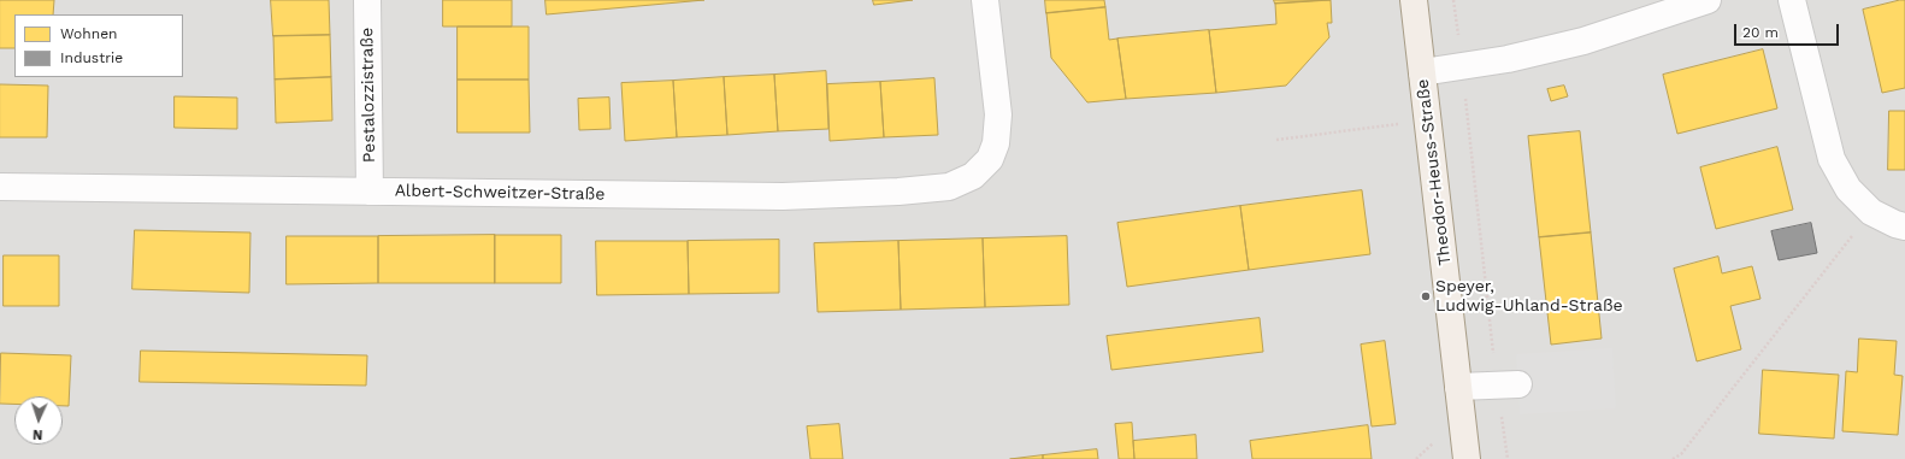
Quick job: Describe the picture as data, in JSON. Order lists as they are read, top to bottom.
{
  "streets": {
    "main road": ["Theodor-Heuss-Straße"],
    "street": ["Pestalozzistraße", "Albert-Schweitzer-Straße"]
  },
  "crossings": [
    ["Pestalozzistraße", "Albert-Schweitzer-Straße"]
  ],
  "places": ["Speyer, Ludwig-Uhland-Straße"],
  "legend": ["Wohnen", "Industrie"],
  "scale_bar": "20 m",
  "north": "bottom"
}
